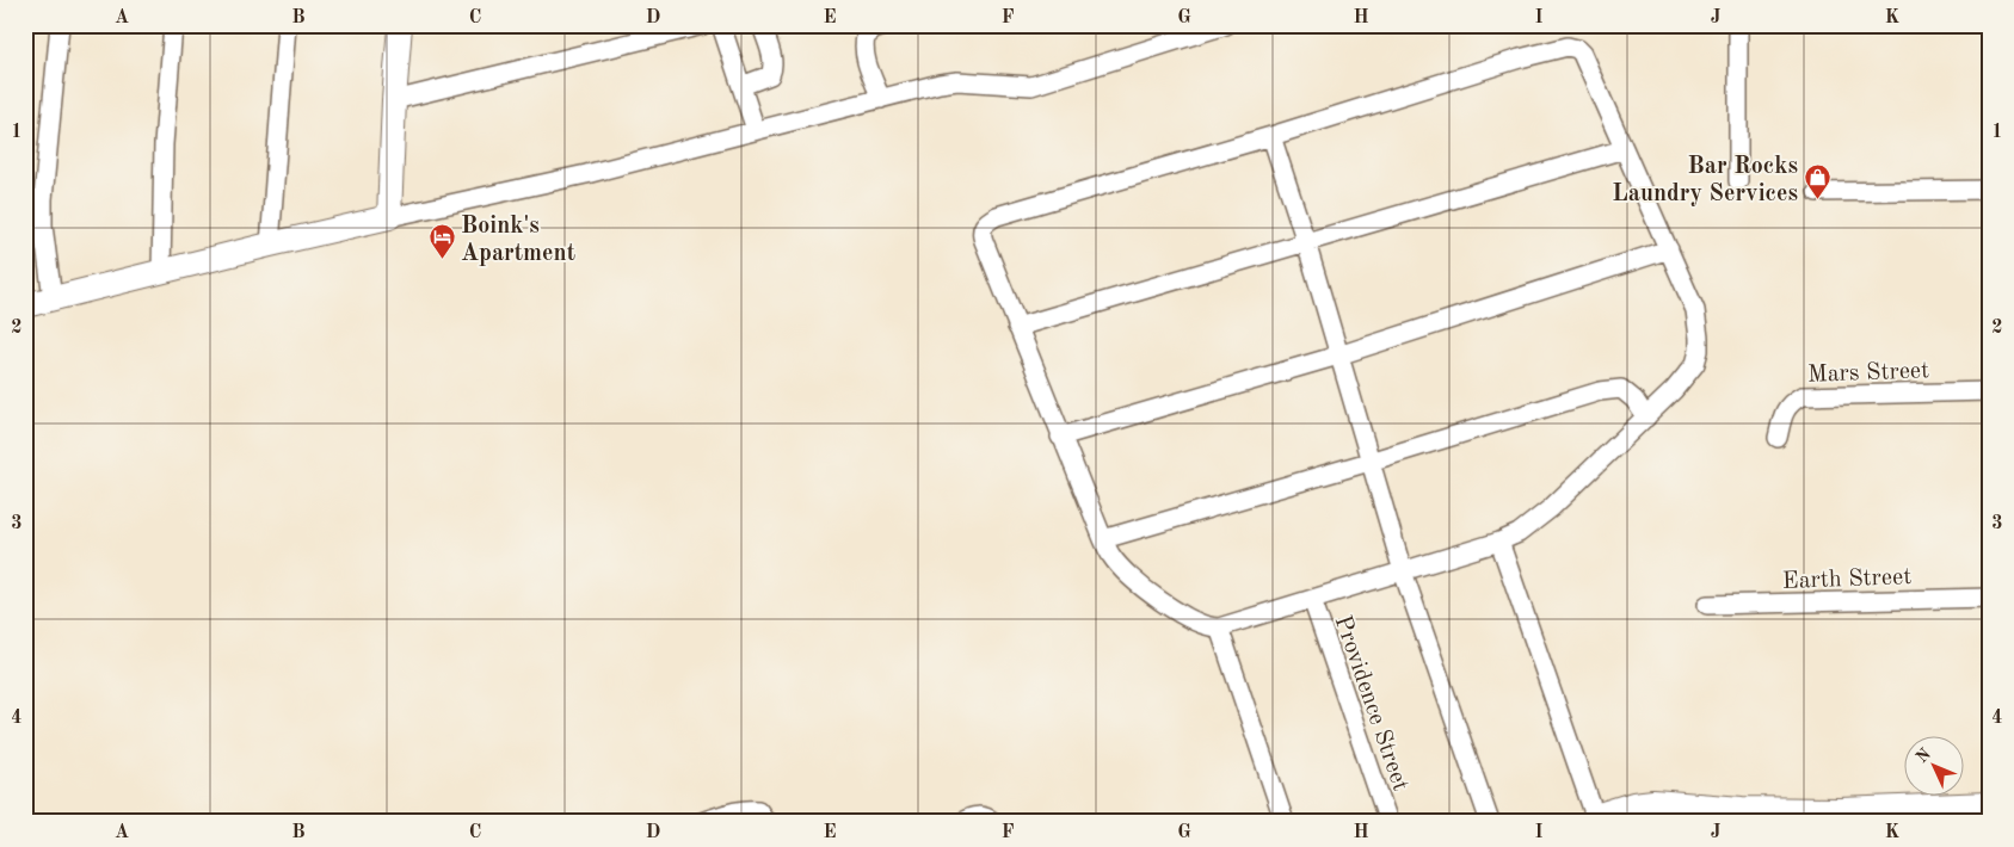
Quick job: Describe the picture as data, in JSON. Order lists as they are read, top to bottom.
{
  "streets": {
    "street": ["Mars Street", "Earth Street", "Providence Street"]
  },
  "places": {
    "shop": ["Bar Rocks Laundry Services"],
    "hotel": ["Boink's Apartment"]
  },
  "north": "top left",
  "grid": {
    "columns": [
      "A",
      "B",
      "C",
      "D",
      "E",
      "F",
      "G",
      "H",
      "I",
      "J",
      "K"
    ],
    "rows": [
      "1",
      "2",
      "3",
      "4"
    ]
  }
}
